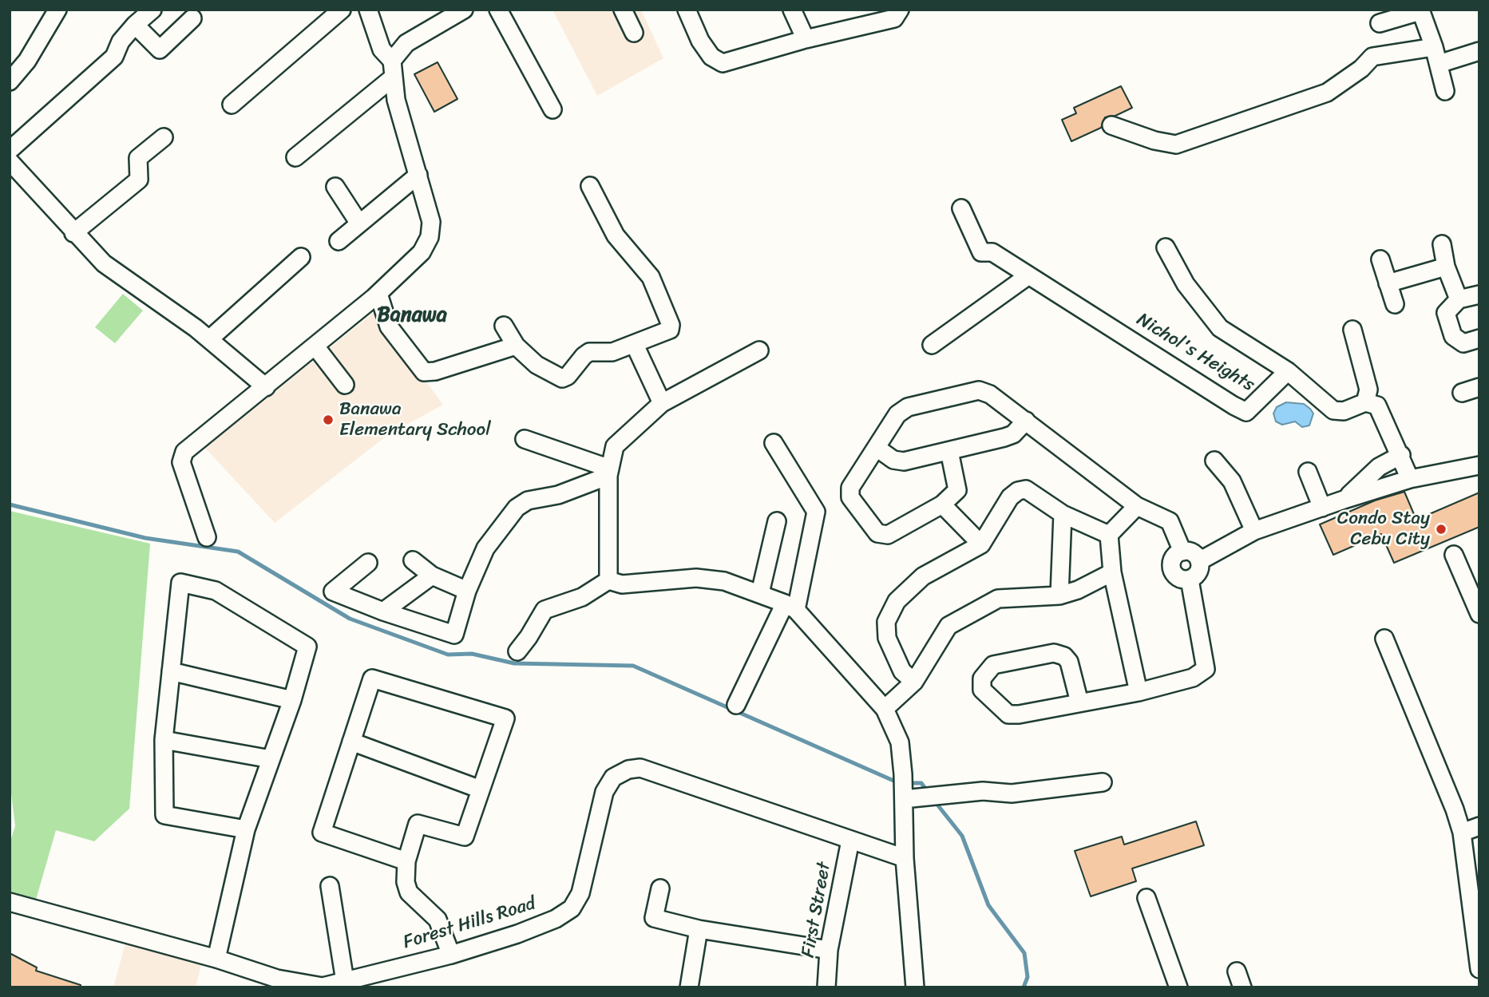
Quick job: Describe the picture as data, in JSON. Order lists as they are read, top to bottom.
{
  "streets": {
    "street": ["Nichol's Heights", "First Street", "Forest Hills Road"]
  },
  "crossings": [
    ["First Street", "Forest Hills Road"]
  ],
  "districts": ["Banawa"],
  "places": ["Banawa Elementary School", "Condo Stay Cebu City"]
}
